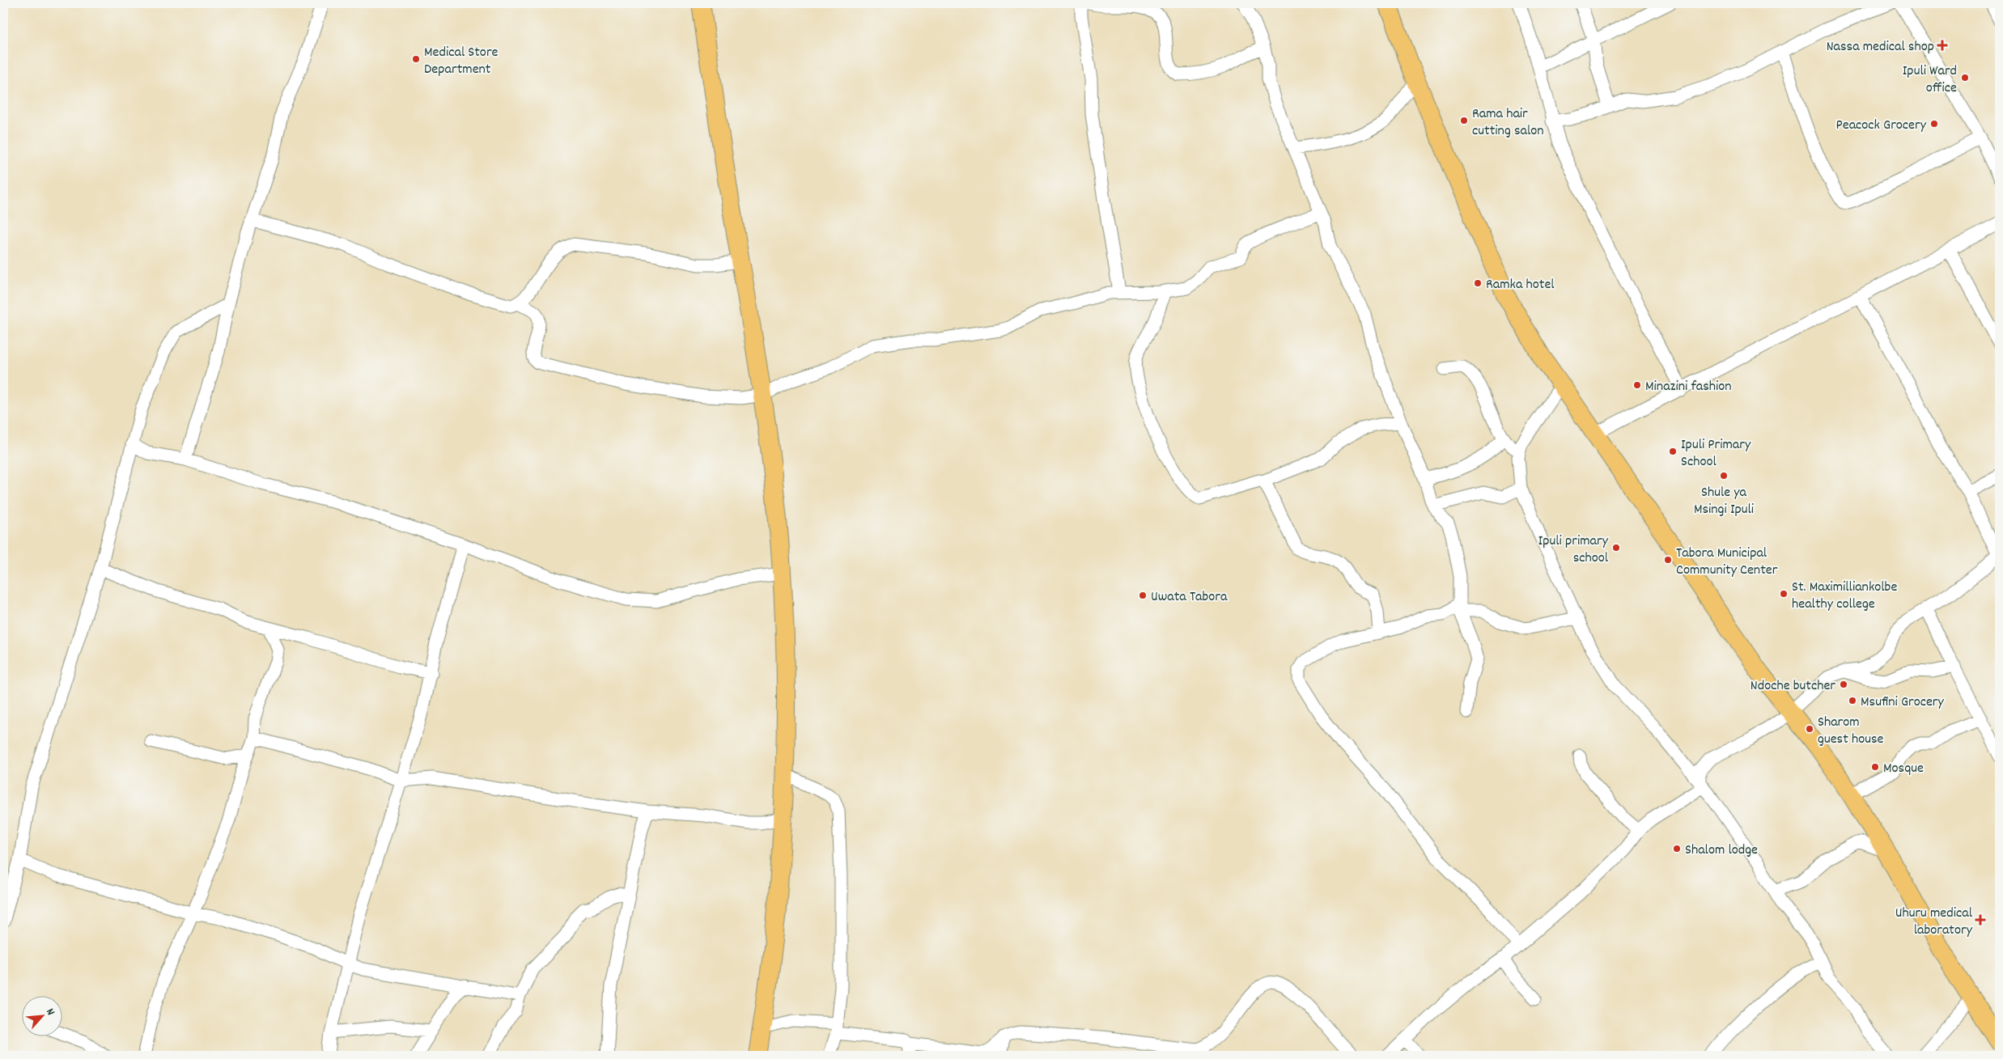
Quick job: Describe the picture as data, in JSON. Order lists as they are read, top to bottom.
{
  "places": {
    "health": ["Nassa medical shop", "Uhuru medical laboratory"],
    "other": [
      "Medical Store Department",
      "Ipuli Ward office",
      "Rama hair cutting salon",
      "Peacock Grocery",
      "Ramka hotel",
      "Minazini fashion",
      "Ipuli Primary School",
      "Shule ya Msingi Ipuli",
      "Ipuli primary school",
      "Tabora Municipal Community Center",
      "St. Maximilliankolbe healthy college",
      "Uwata Tabora",
      "Ndoche butcher",
      "Msufini Grocery",
      "Sharom guest house",
      "Mosque",
      "Shalom lodge"
    ]
  },
  "north": "top right"
}
